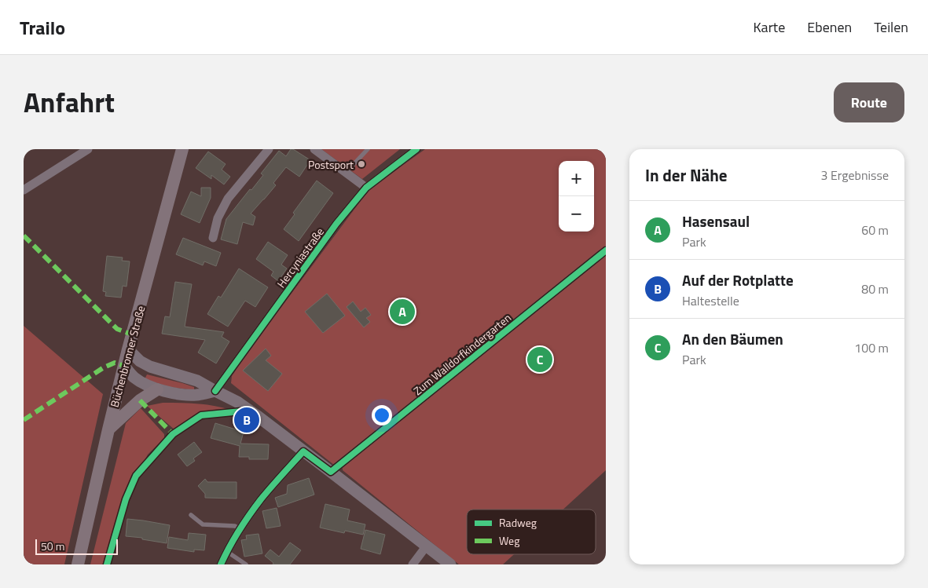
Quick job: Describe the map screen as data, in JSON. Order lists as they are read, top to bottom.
{
  "streets": {
    "main road": ["Büchenbronner Straße"],
    "street": ["Hercyniastraße", "Zum Walldorfkindergarten"]
  },
  "places": ["Postsport"],
  "legend": ["Radweg", "Weg"],
  "scale_bar": "50 m",
  "page": {
    "header": "Trailo",
    "nav": ["Karte", "Ebenen", "Teilen"],
    "title": "Anfahrt",
    "buttons": "Route",
    "heading": ["In der Nähe", "3 Ergebnisse"],
    "map_buttons": ["+", "−"],
    "list": [
      {
        "mark": "A",
        "name": "Hasensaul",
        "note": "Park",
        "value": "60 m"
      },
      {
        "mark": "B",
        "name": "Auf der Rotplatte",
        "note": "Haltestelle",
        "value": "80 m"
      },
      {
        "mark": "C",
        "name": "An den Bäumen",
        "note": "Park",
        "value": "100 m"
      }
    ],
    "pins": ["A", "C", "B"],
    "scale": "50 m"
  }
}
